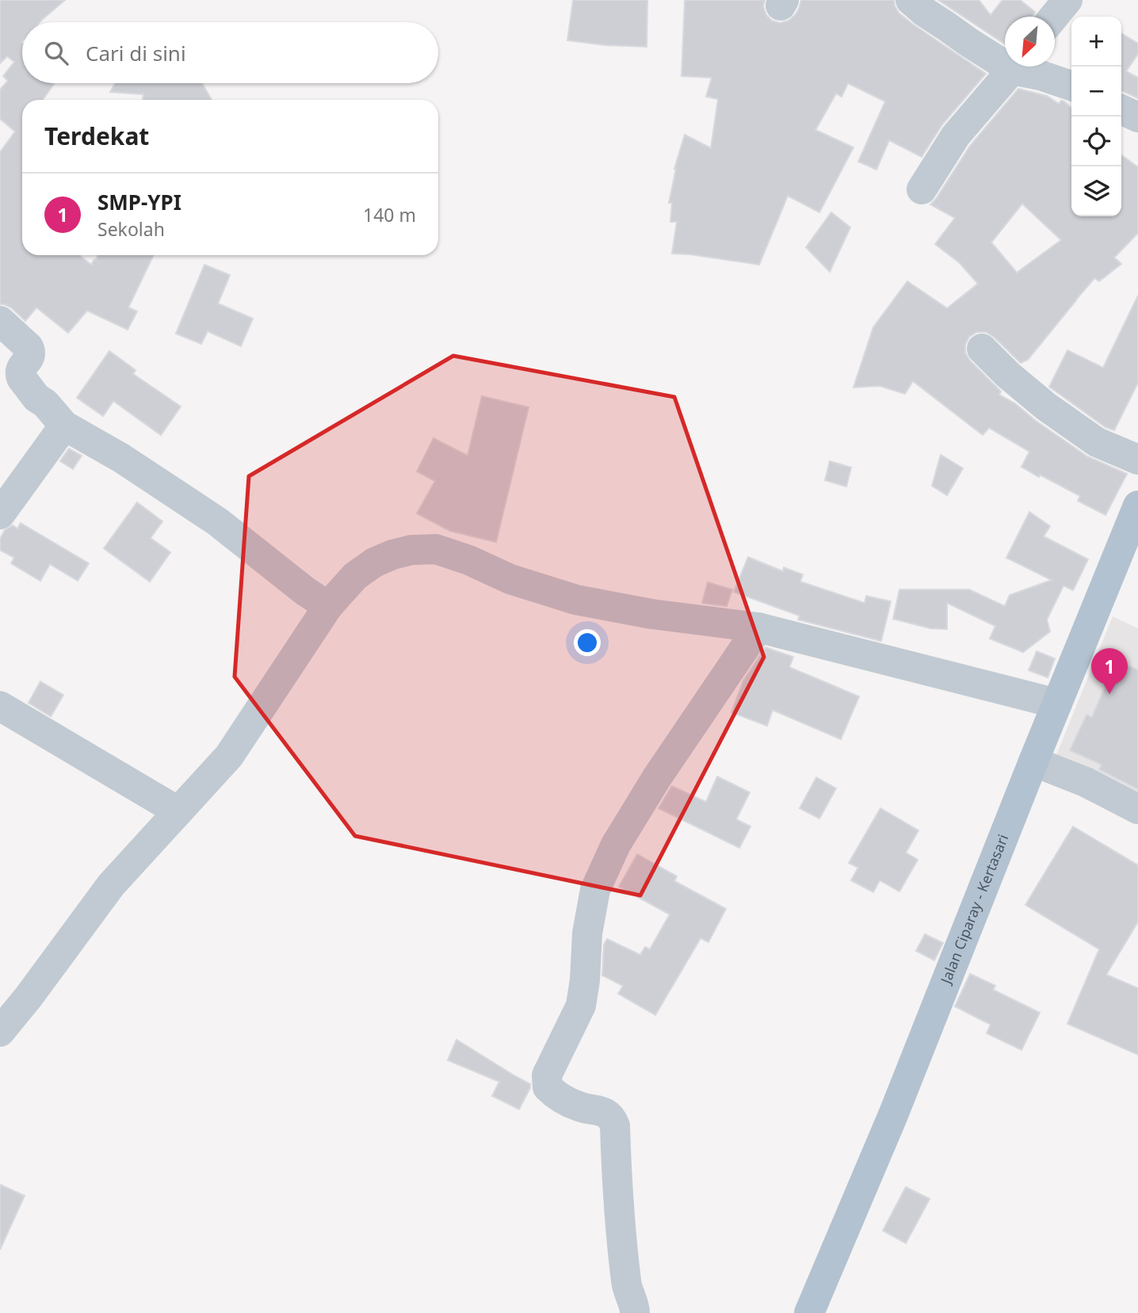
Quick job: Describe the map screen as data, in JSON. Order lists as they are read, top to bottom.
{
  "streets": {
    "main road": ["Jalan Ciparay - Kertasari"]
  },
  "north": "bottom left",
  "page": {
    "map_buttons": ["+", "−"],
    "search": "Cari di sini",
    "heading": "Terdekat",
    "list": [
      {
        "mark": "1",
        "name": "SMP-YPI",
        "note": "Sekolah",
        "value": "140 m"
      }
    ],
    "pins": "1"
  }
}
